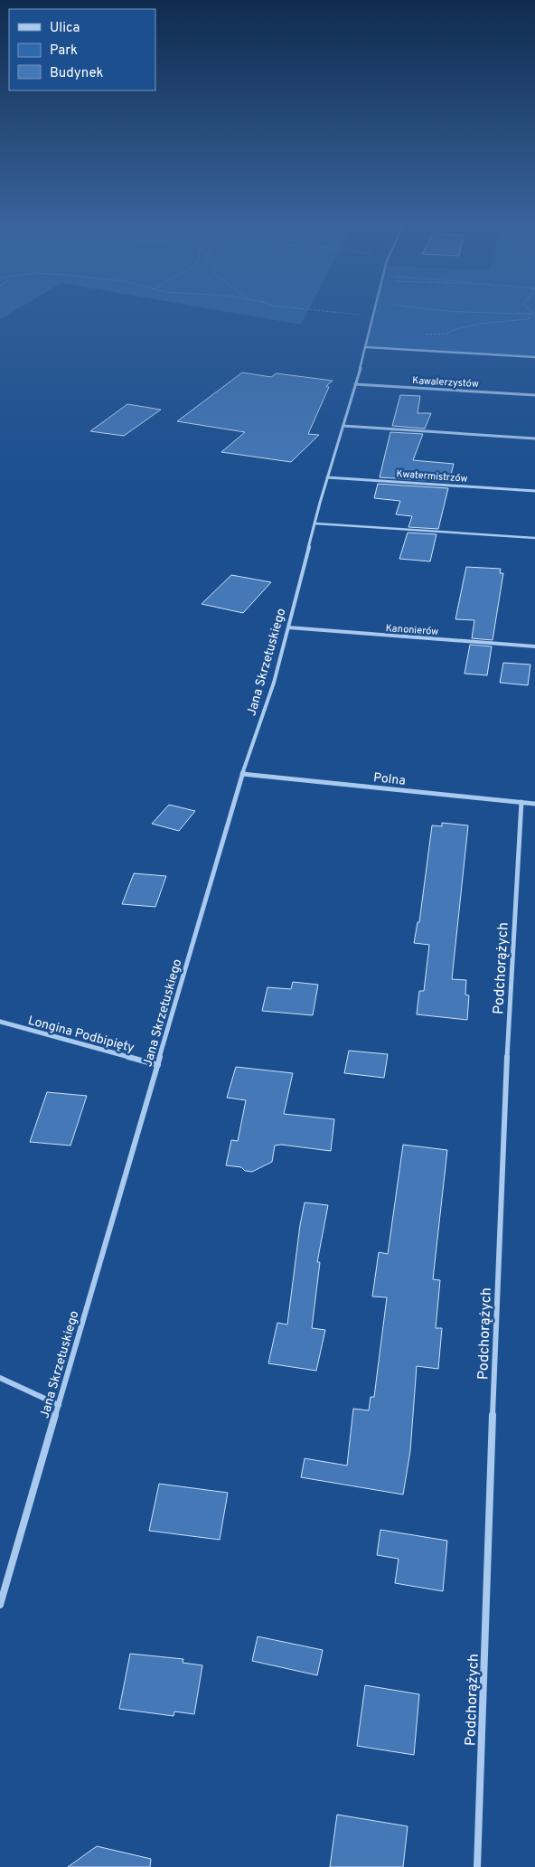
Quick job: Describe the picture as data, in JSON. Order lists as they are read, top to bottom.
{
  "streets": {
    "street": [
      "Kawalerzystów",
      "Kwatermistrzów",
      "Kanonierów",
      "Jana Skrzetuskiego",
      "Polna",
      "Podchorążych",
      "Longina Podbipięty"
    ]
  },
  "crossings": [
    ["Kawalerzystów", "Jana Skrzetuskiego"],
    ["Kwatermistrzów", "Jana Skrzetuskiego"],
    ["Kanonierów", "Jana Skrzetuskiego"],
    ["Jana Skrzetuskiego", "Polna"],
    ["Jana Skrzetuskiego", "Longina Podbipięty"],
    ["Polna", "Podchorążych"]
  ],
  "legend": ["Ulica", "Park", "Budynek"]
}
